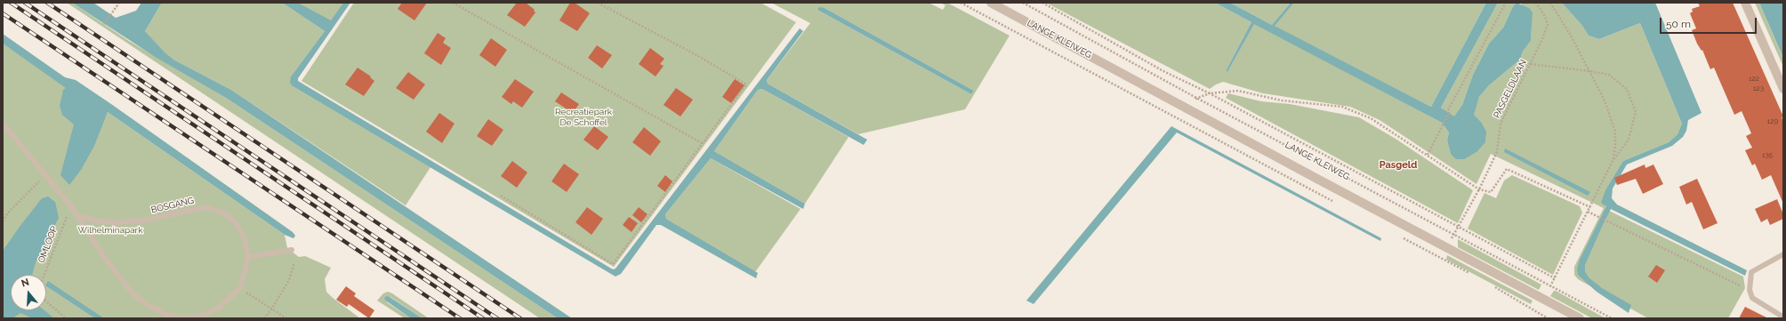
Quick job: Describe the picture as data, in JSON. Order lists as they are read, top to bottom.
{
  "streets": {
    "street": ["LANGE KLEIWEG"],
    "lane": ["BOSGANG"],
    "path": ["PASGELDLAAN", "OMLOOP"]
  },
  "crossings": [
    ["LANGE KLEIWEG", "PASGELDLAAN"]
  ],
  "districts": ["Pasgeld"],
  "parks": ["Recreatiepark De Schoffel", "Wilhelminapark"],
  "house_numbers": [
    "122",
    "123",
    "129",
    "135"
  ],
  "scale_bar": "50 m",
  "north": "top"
}
